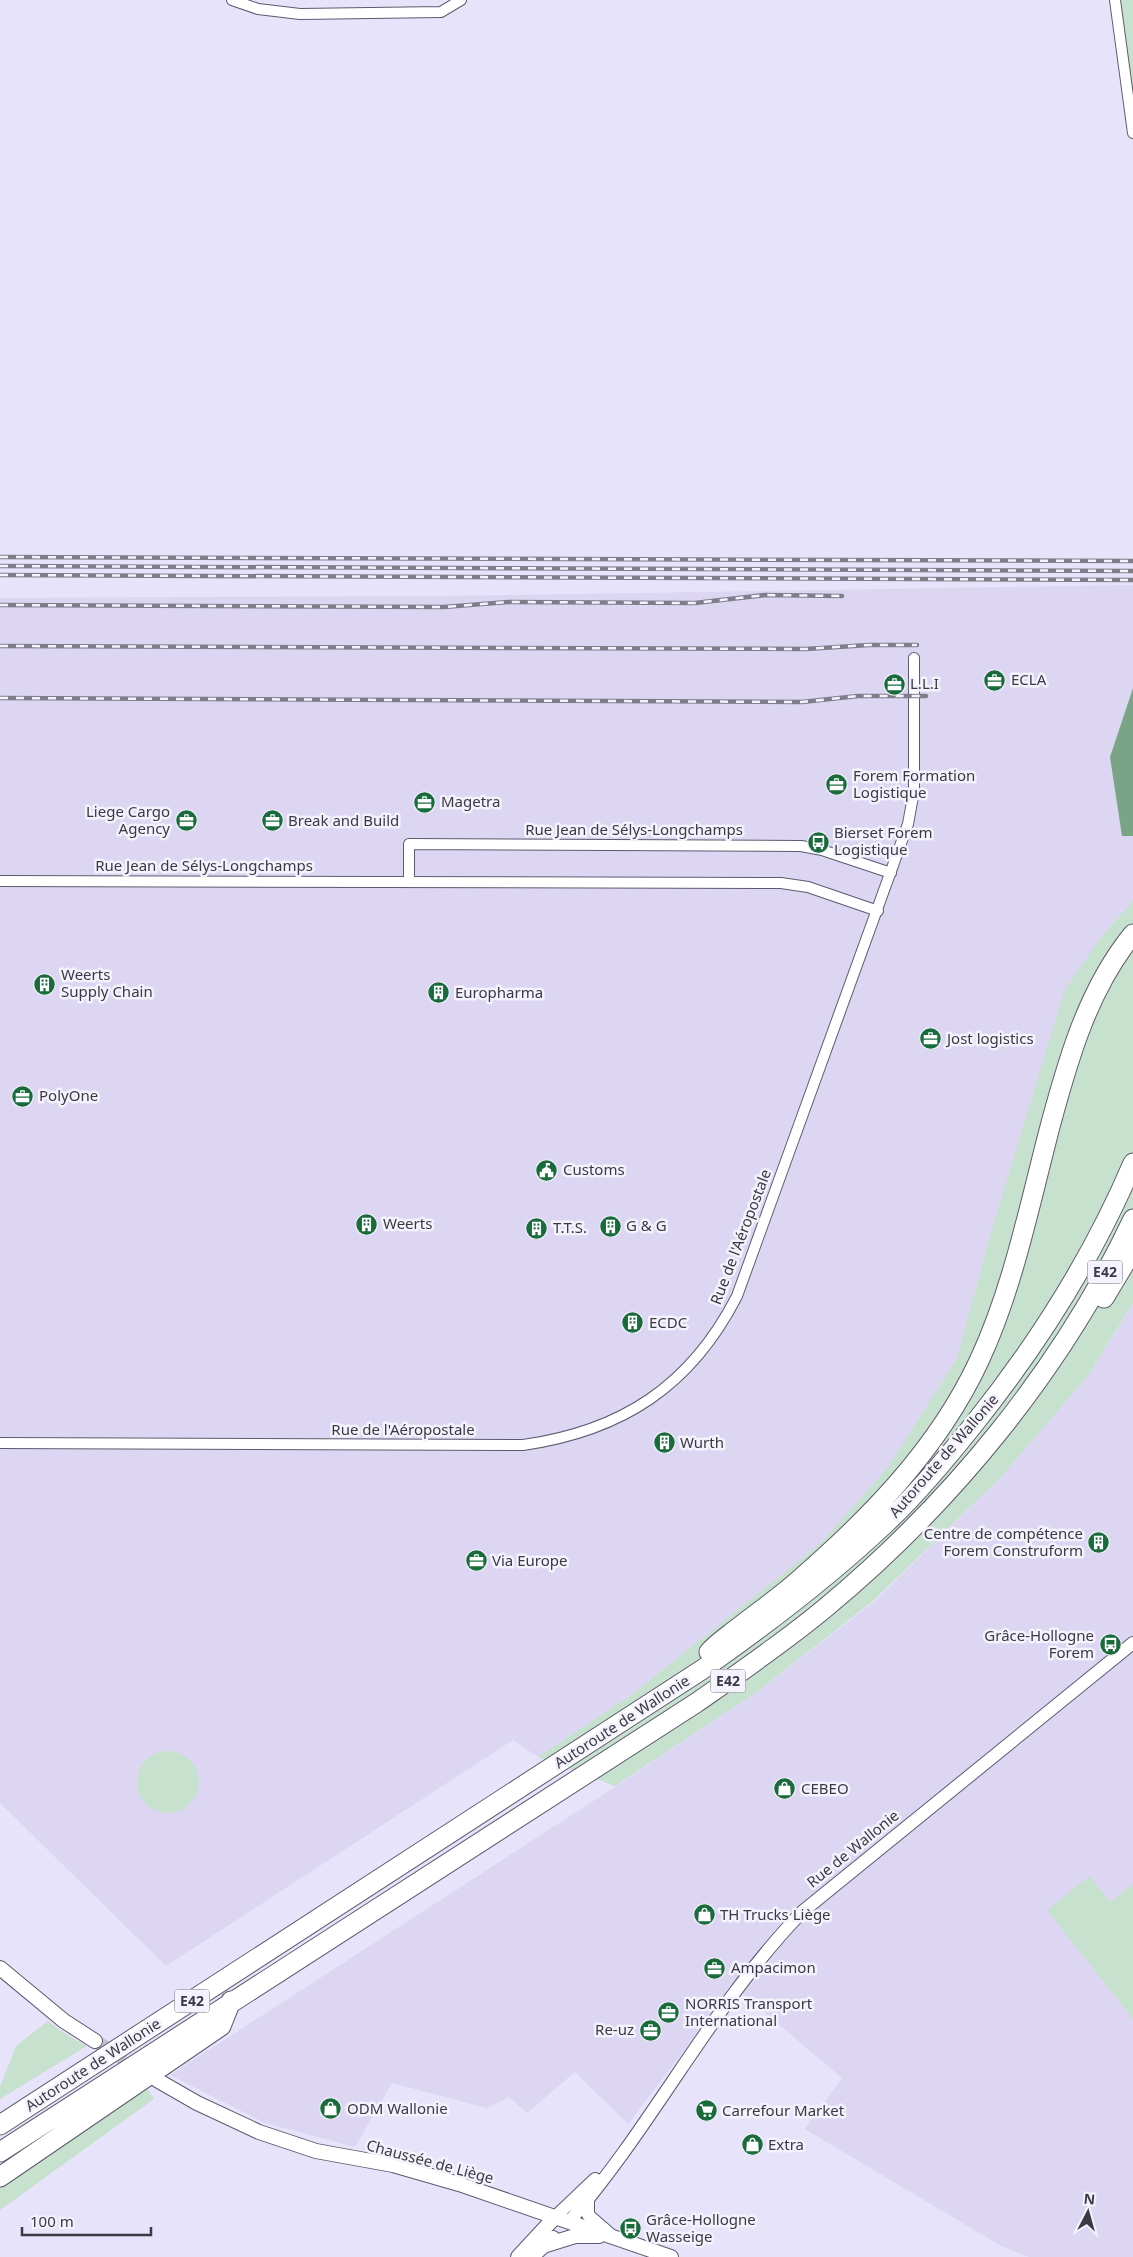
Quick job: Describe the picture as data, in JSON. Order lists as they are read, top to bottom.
{
  "streets": {
    "highway": ["E42", "Autoroute de Wallonie"],
    "main road": ["Chaussée de Liège"],
    "street": ["Rue Jean de Sélys-Longchamps", "Rue de l'Aéropostale", "Rue de Wallonie"]
  },
  "crossings": [
    ["Rue Jean de Sélys-Longchamps", "Rue de l'Aéropostale"],
    ["Rue de Wallonie", "Chaussée de Liège"]
  ],
  "places": {
    "office": [
      "ECLA",
      "L.L.I",
      "Forem Formation Logistique",
      "Magetra",
      "Liege Cargo Agency",
      "Break and Build",
      "Jost logistics",
      "PolyOne",
      "Via Europe",
      "Ampacimon",
      "NORRIS Transport International",
      "Re-uz"
    ],
    "bus stop": ["Bierset Forem Logistique", "Grâce-Hollogne Forem", "Grâce-Hollogne Wasseige"],
    "building": [
      "Weerts Supply Chain",
      "Europharma",
      "Weerts",
      "G & G",
      "T.T.S.",
      "ECDC",
      "Wurth",
      "Centre de compétence Forem Construform"
    ],
    "public building": ["Customs"],
    "shop": [
      "CEBEO",
      "TH Trucks Liège",
      "ODM Wallonie",
      "Extra"
    ],
    "supermarket": ["Carrefour Market"]
  },
  "scale_bar": "100 m",
  "north": "top"
}
